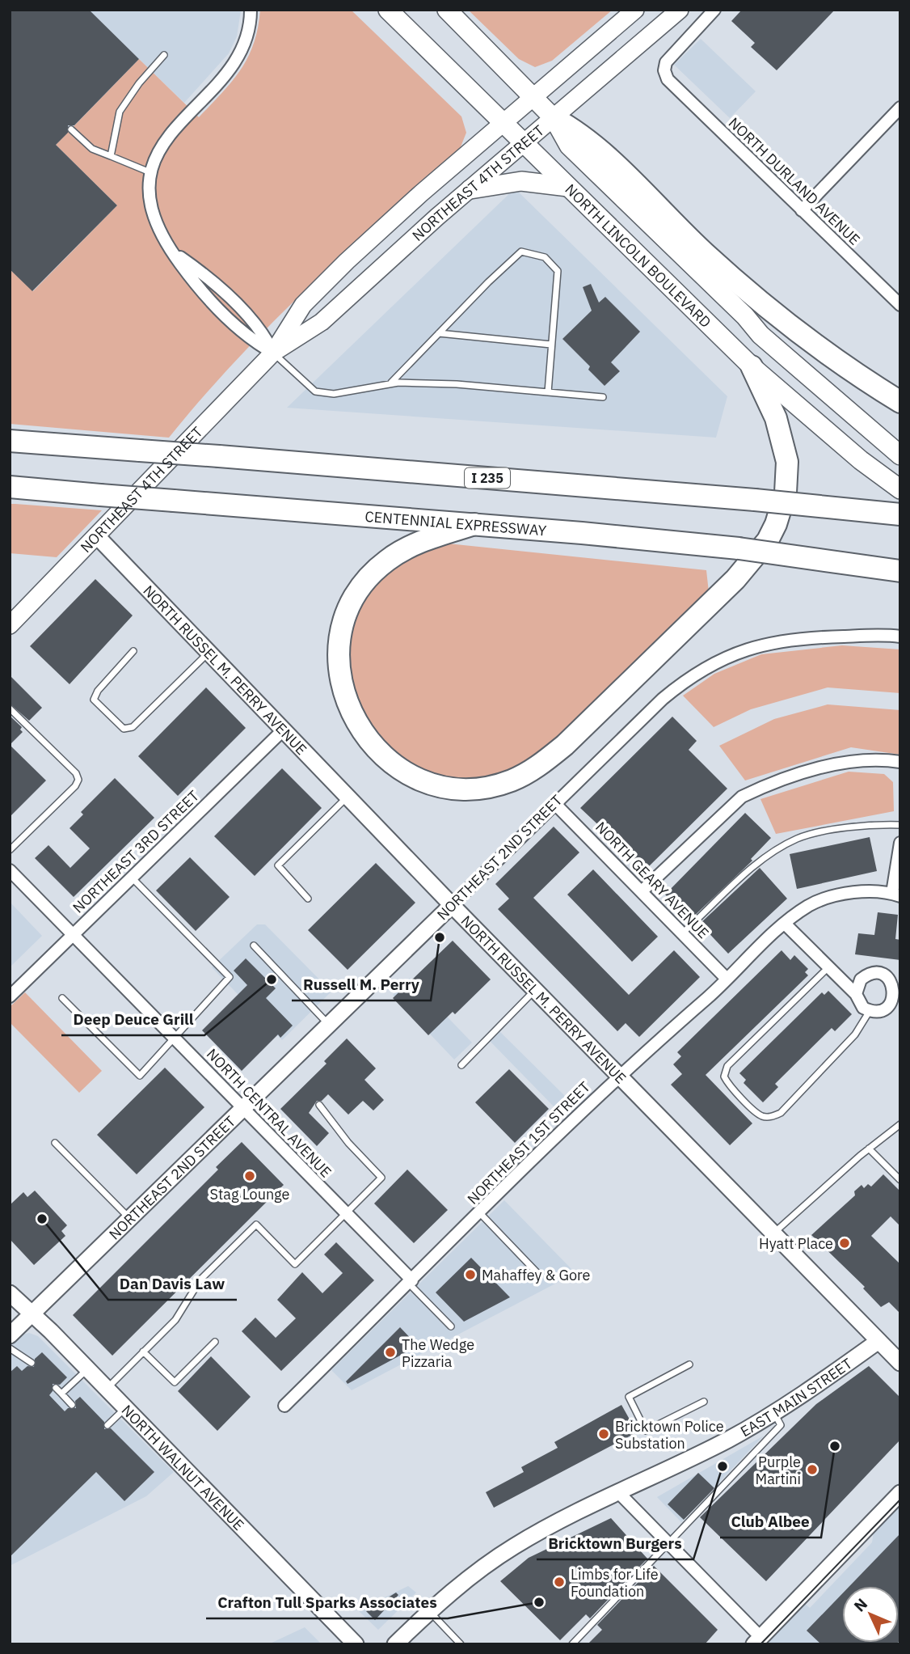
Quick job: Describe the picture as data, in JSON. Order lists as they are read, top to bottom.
{
  "streets": {
    "highway": ["I 235", "CENTENNIAL EXPRESSWAY"],
    "main road": ["NORTHEAST 4TH STREET", "NORTH LINCOLN BOULEVARD"],
    "street": [
      "NORTH DURLAND AVENUE",
      "NORTH RUSSEL M. PERRY AVENUE",
      "NORTHEAST 3RD STREET",
      "NORTHEAST 2ND STREET",
      "NORTH GEARY AVENUE",
      "NORTH CENTRAL AVENUE",
      "NORTHEAST 1ST STREET",
      "EAST MAIN STREET",
      "NORTH WALNUT AVENUE"
    ]
  },
  "crossings": [
    ["NORTHEAST 4TH STREET", "NORTH LINCOLN BOULEVARD"],
    ["NORTHEAST 4TH STREET", "NORTH RUSSEL M. PERRY AVENUE"],
    ["NORTH RUSSEL M. PERRY AVENUE", "NORTHEAST 3RD STREET"],
    ["NORTH RUSSEL M. PERRY AVENUE", "NORTHEAST 2ND STREET"],
    ["NORTH RUSSEL M. PERRY AVENUE", "NORTHEAST 1ST STREET"],
    ["NORTH RUSSEL M. PERRY AVENUE", "EAST MAIN STREET"],
    ["NORTHEAST 3RD STREET", "NORTH CENTRAL AVENUE"],
    ["NORTHEAST 2ND STREET", "NORTH GEARY AVENUE"],
    ["NORTHEAST 2ND STREET", "NORTH CENTRAL AVENUE"],
    ["NORTHEAST 2ND STREET", "NORTH WALNUT AVENUE"],
    ["NORTH GEARY AVENUE", "NORTHEAST 1ST STREET"],
    ["NORTH CENTRAL AVENUE", "NORTHEAST 1ST STREET"]
  ],
  "places": [
    "Russell M. Perry",
    "Deep Deuce Grill",
    "Stag Lounge",
    "Dan Davis Law",
    "Hyatt Place",
    "Mahaffey & Gore",
    "The Wedge Pizzaria",
    "Bricktown Police Substation",
    "Club Albee",
    "Bricktown Burgers",
    "Purple Martini",
    "Limbs for Life Foundation",
    "Crafton Tull Sparks Associates"
  ],
  "north": "top left"
}
